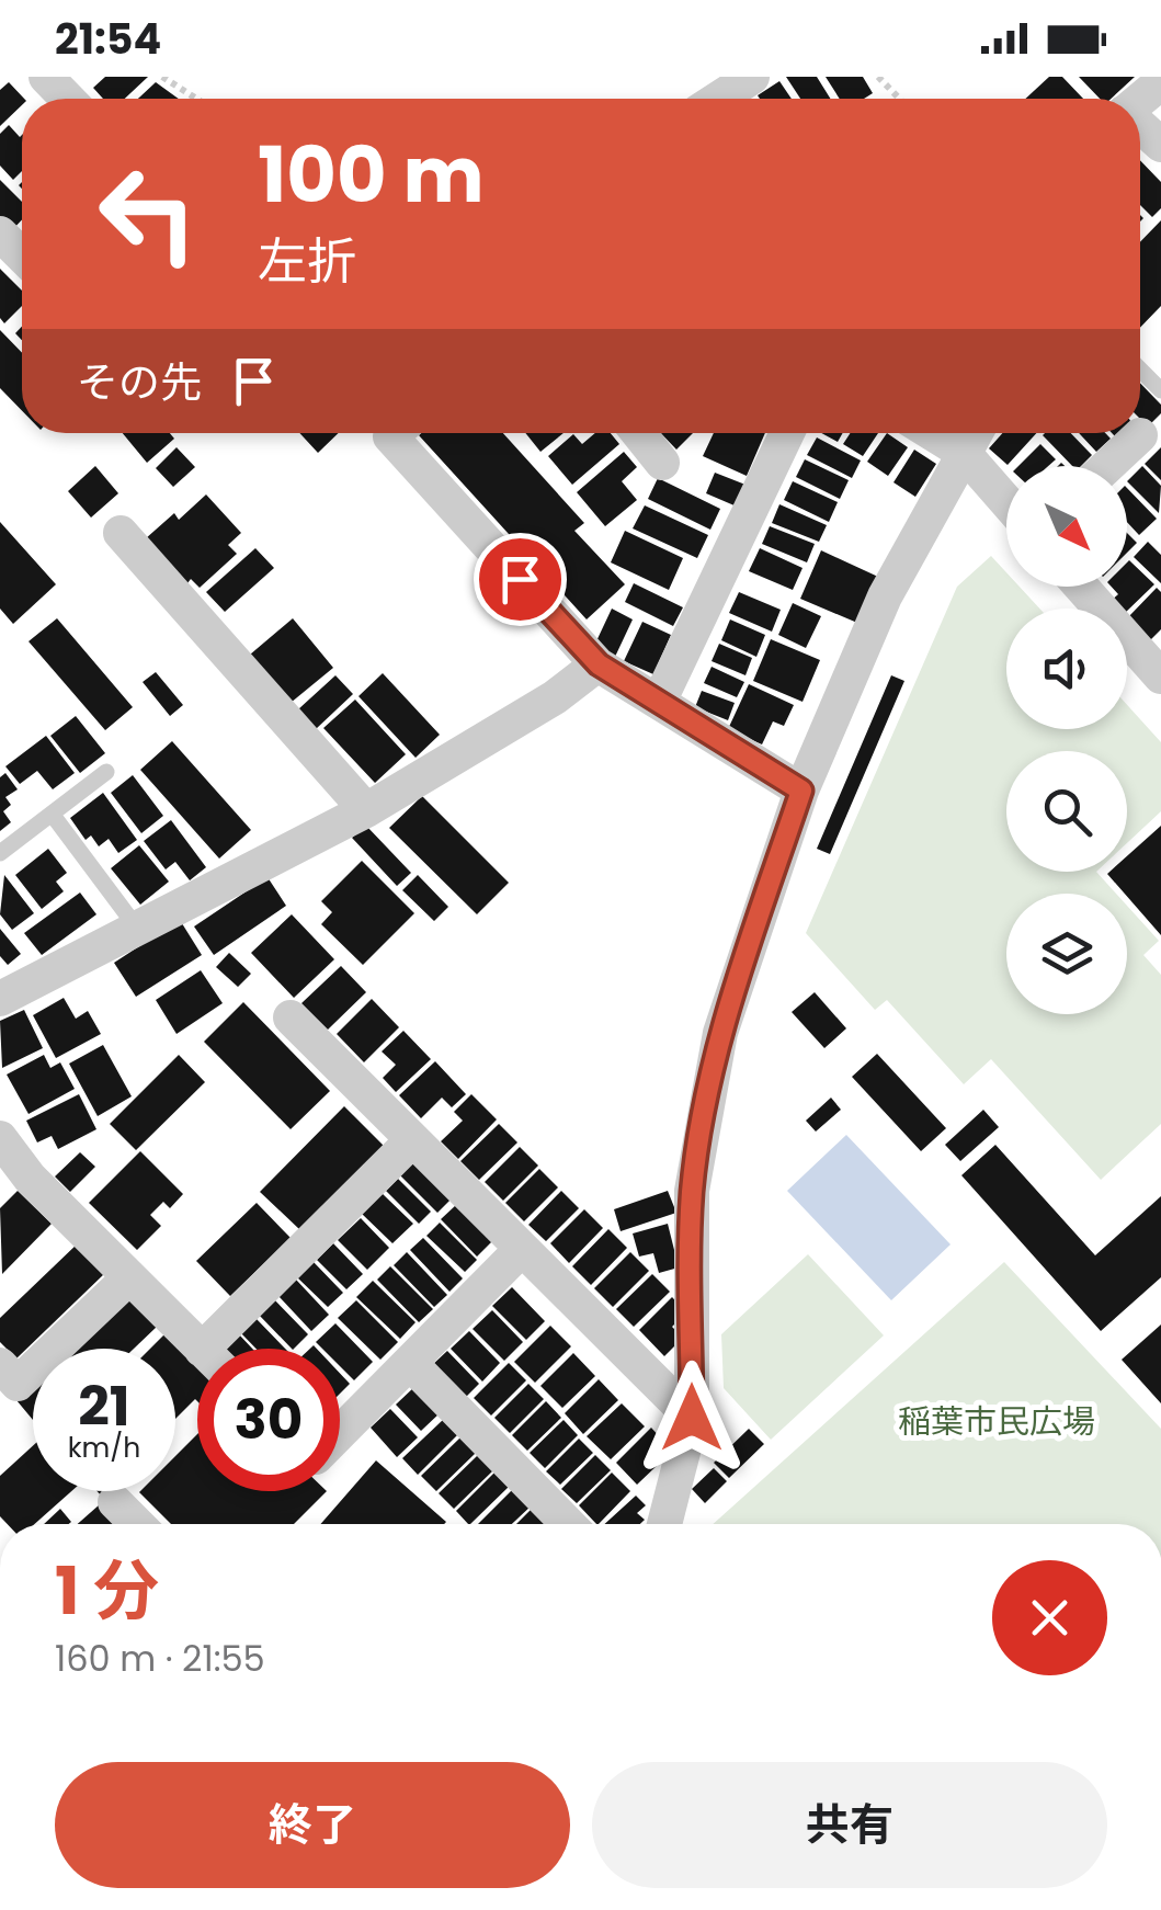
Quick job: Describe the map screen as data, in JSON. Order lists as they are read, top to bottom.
{
  "parks": ["稲葉市民広場"],
  "north": "bottom right",
  "page": {
    "status": "21:54",
    "turn": ["100 m", "左折"],
    "then": "その先",
    "speed": "21 km/h",
    "limit": "30",
    "heading": ["1 分", "160 m · 21:55"],
    "buttons": ["終了", "共有"]
  }
}
